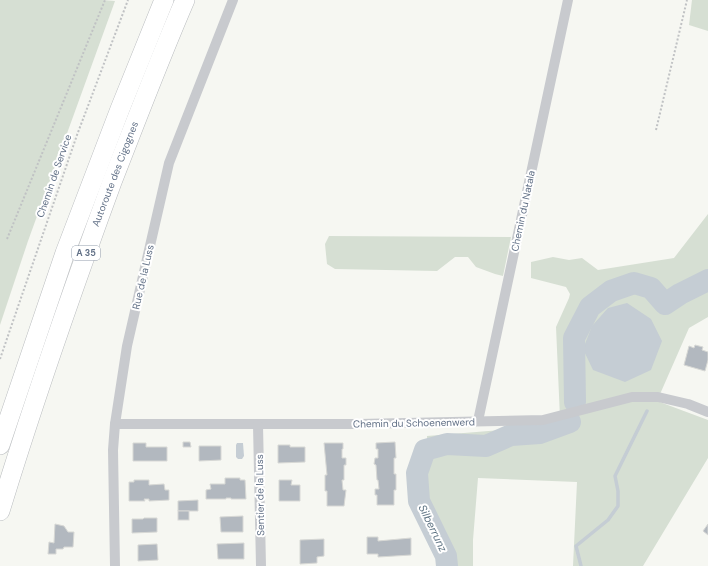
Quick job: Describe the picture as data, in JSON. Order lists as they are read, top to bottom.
{
  "streets": {
    "highway": ["Autoroute des Cigognes", "A 35"],
    "street": [
      "Chemin du Natala",
      "Rue de la Luss",
      "Chemin du Schoenenwerd",
      "Sentier de la Luss"
    ],
    "path": ["Chemin de Service"]
  },
  "crossings": [
    ["Chemin du Natala", "Chemin du Schoenenwerd"],
    ["Rue de la Luss", "Chemin du Schoenenwerd"],
    ["Chemin du Schoenenwerd", "Sentier de la Luss"]
  ],
  "water": ["Silberrunz"]
}
